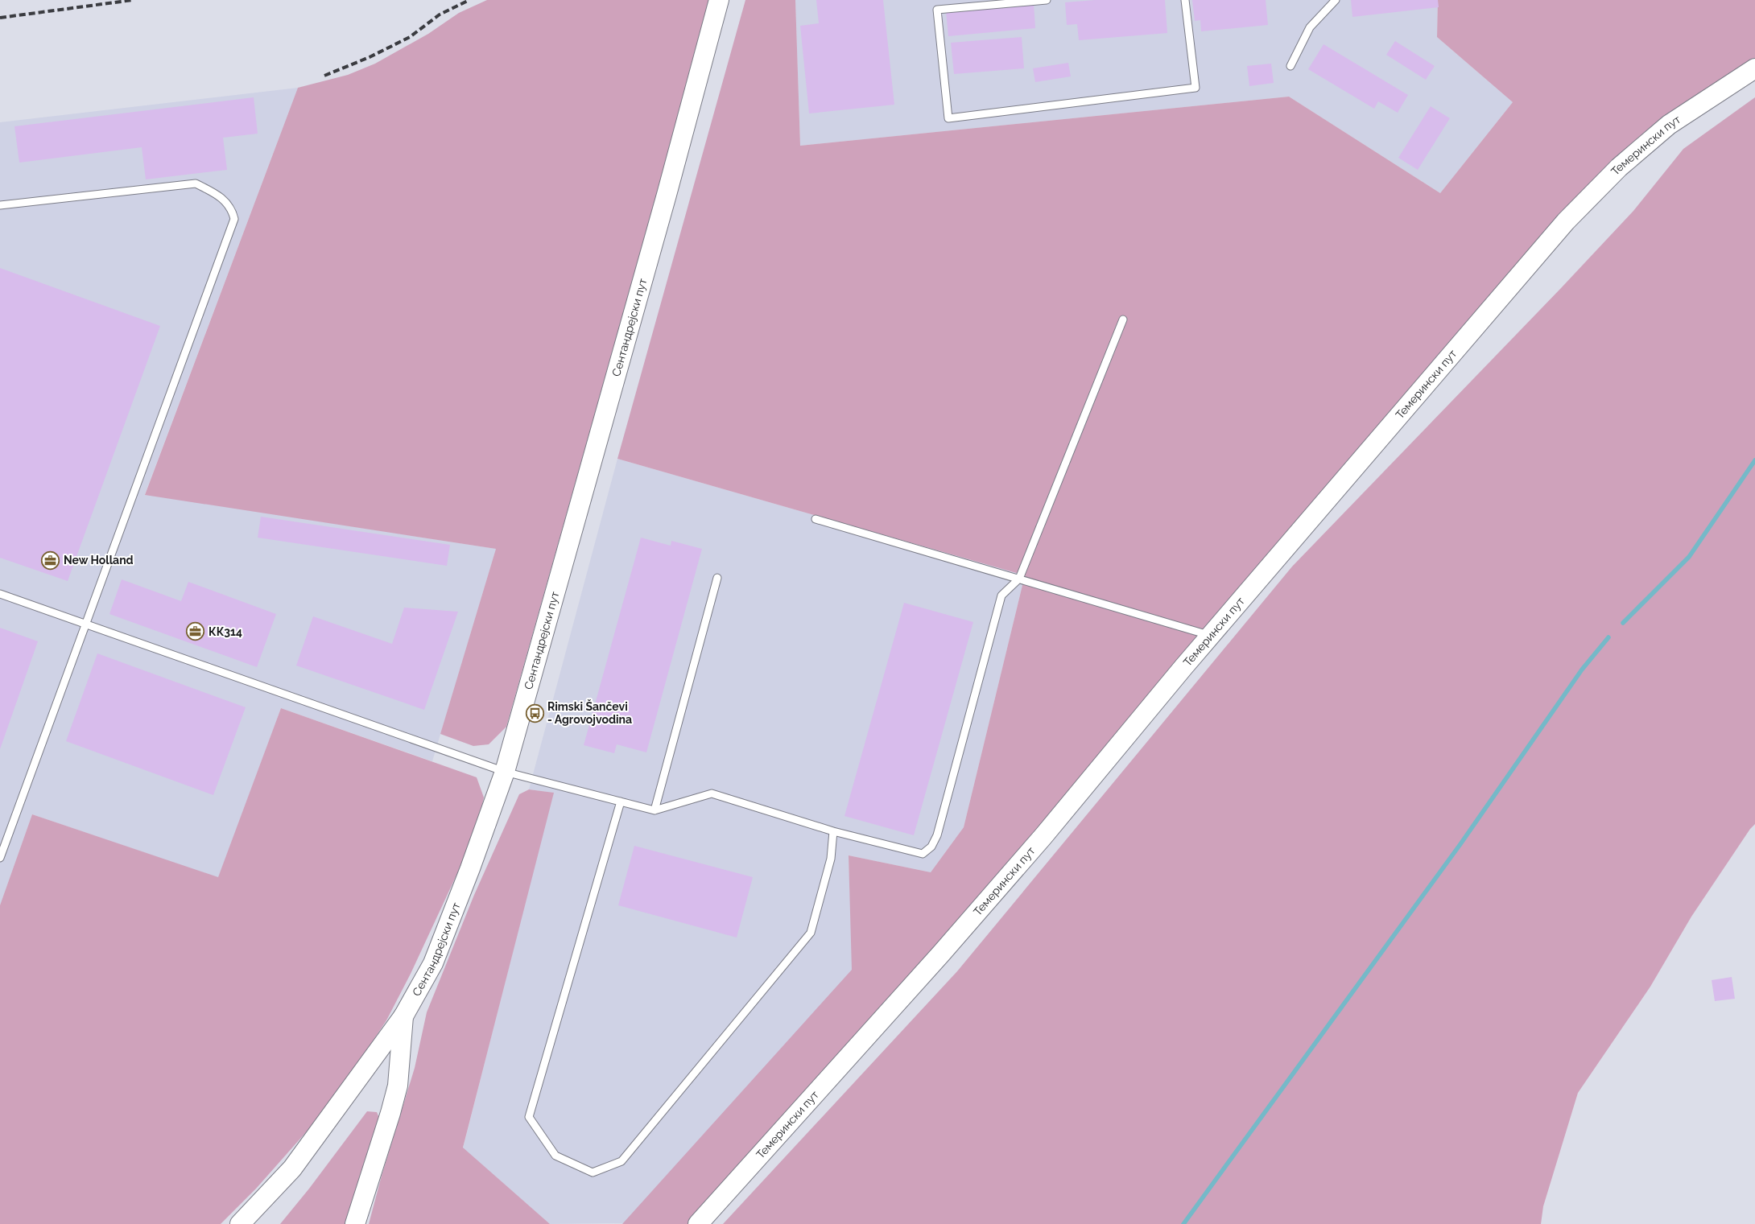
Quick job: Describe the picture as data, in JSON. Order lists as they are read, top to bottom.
{
  "streets": {
    "main road": ["Темерински пут", "Сентандрејски пут"]
  },
  "places": {
    "office": ["New Holland", "КК314"],
    "bus stop": ["Rimski Šančevi - Agrovojvodina"]
  }
}
